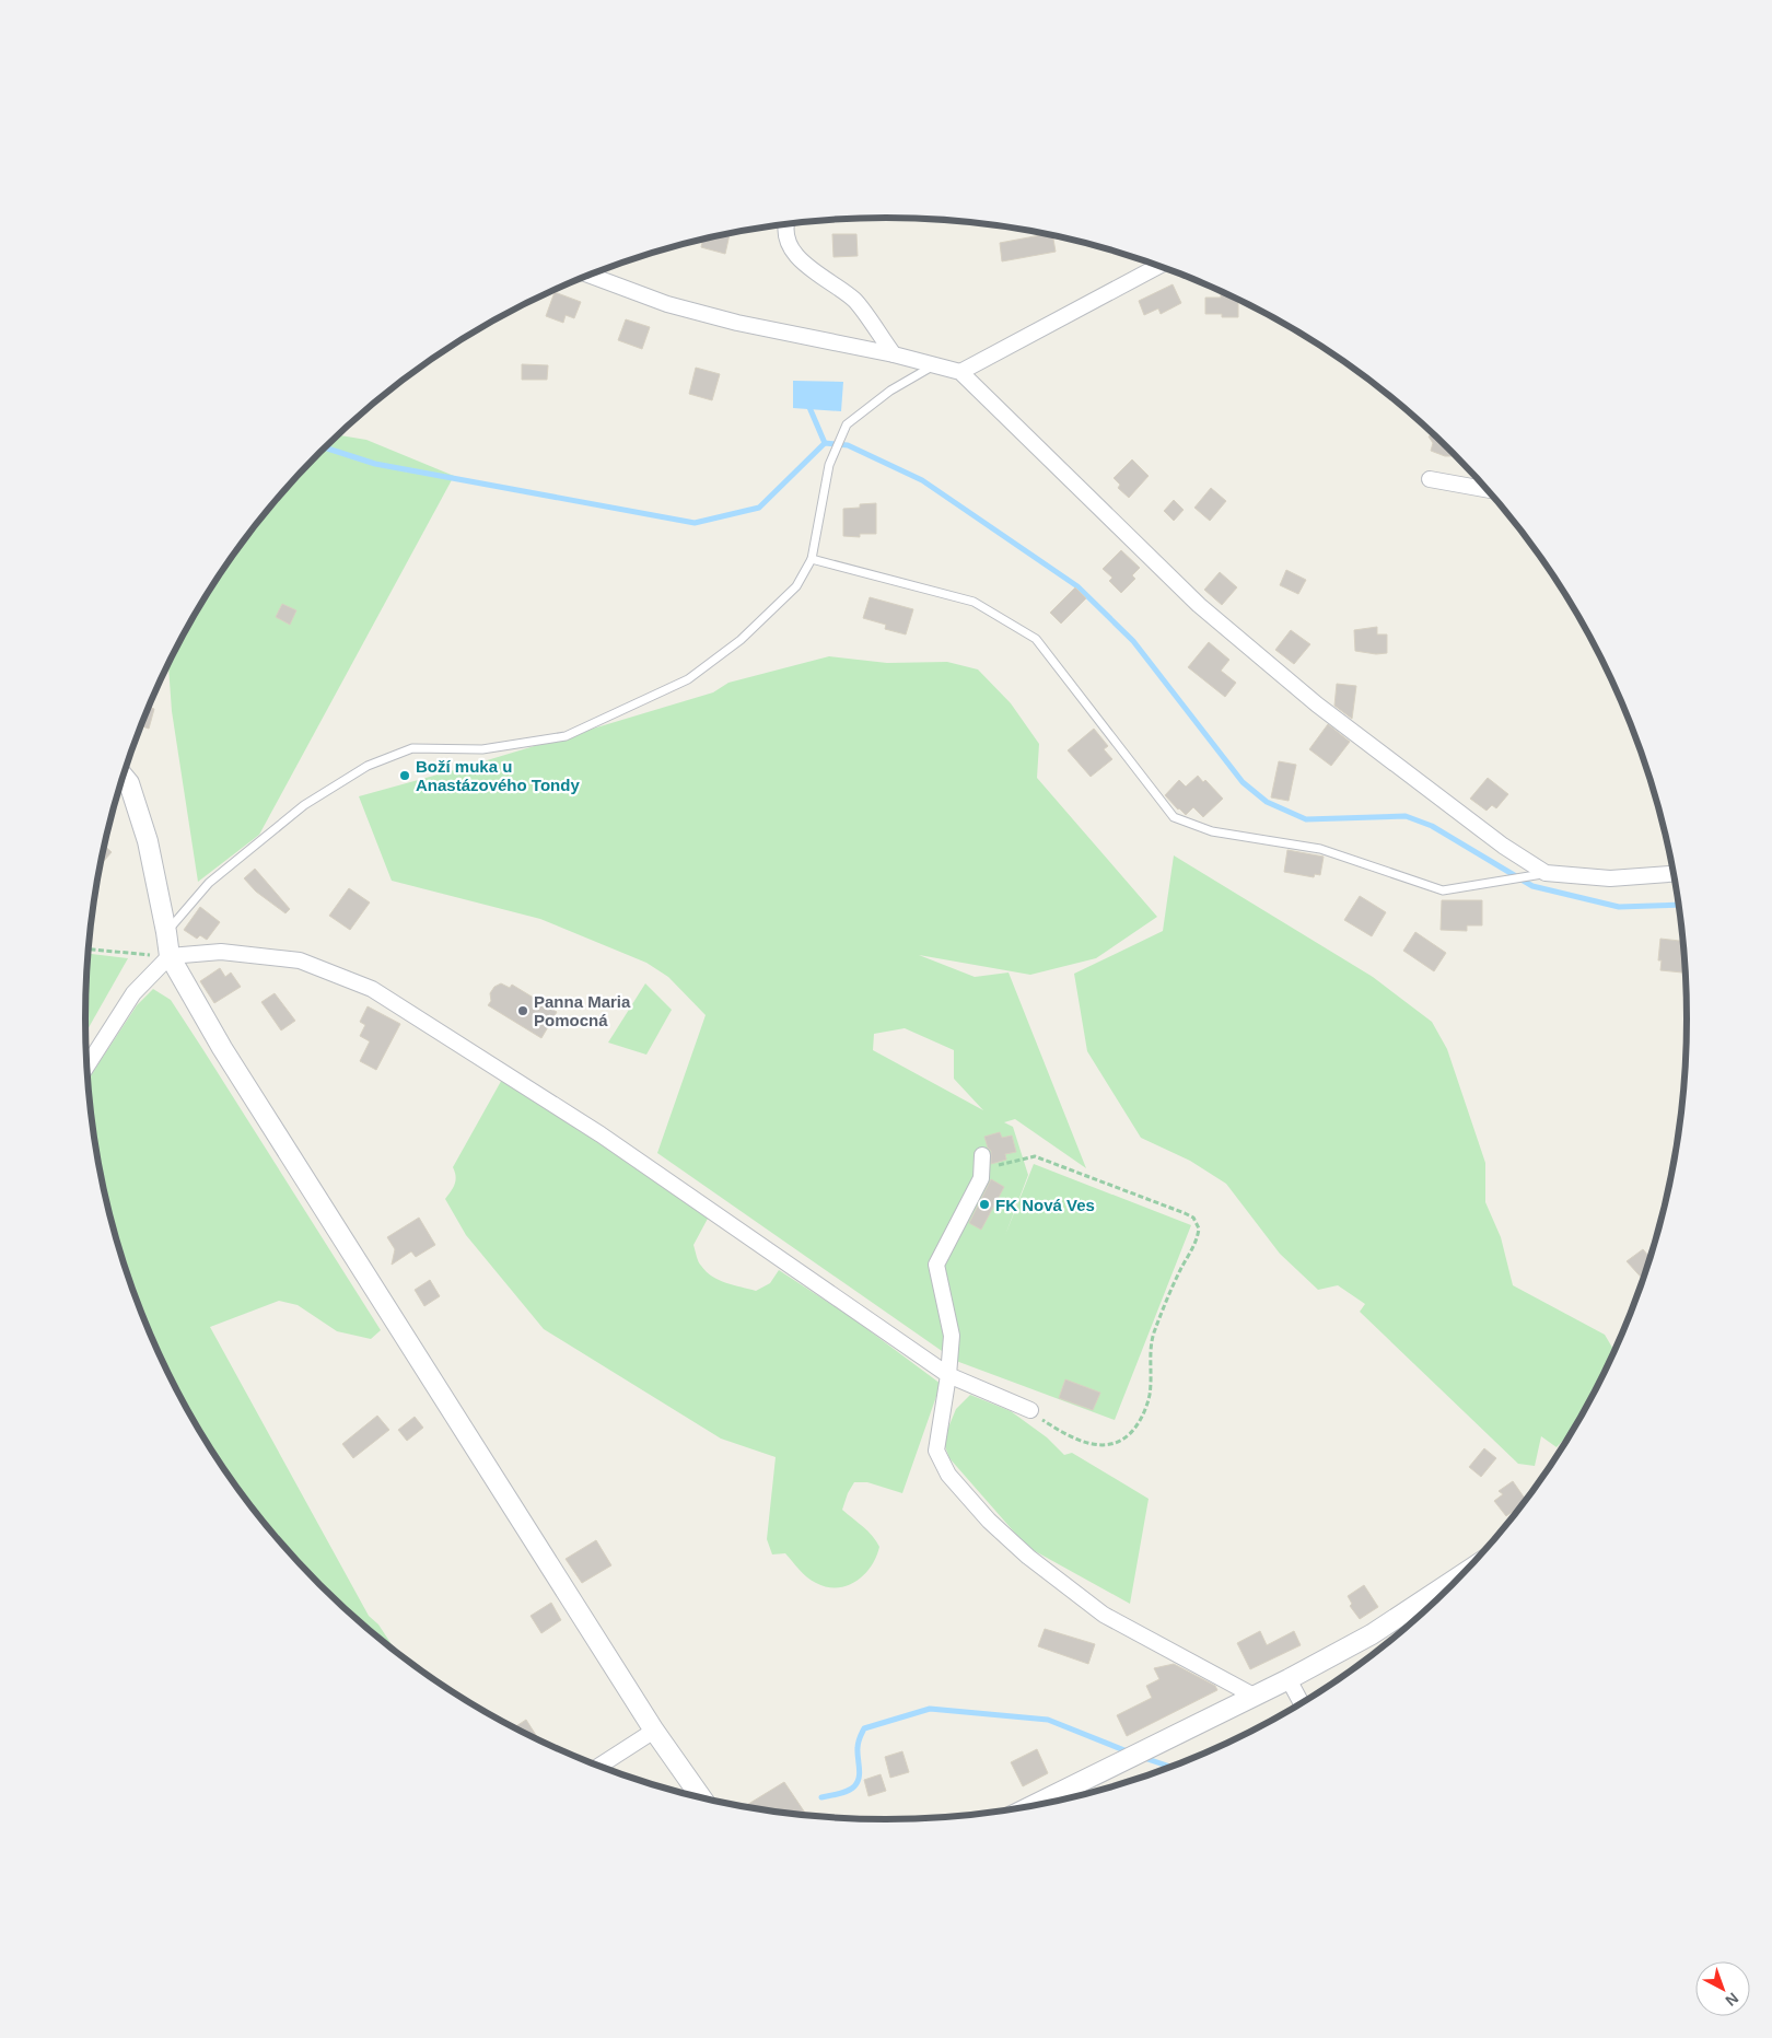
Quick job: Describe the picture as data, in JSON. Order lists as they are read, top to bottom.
{
  "places": ["Boží muka u Anastázového Tondy", "Panna Maria Pomocná", "FK Nová Ves"],
  "north": "bottom right"
}
